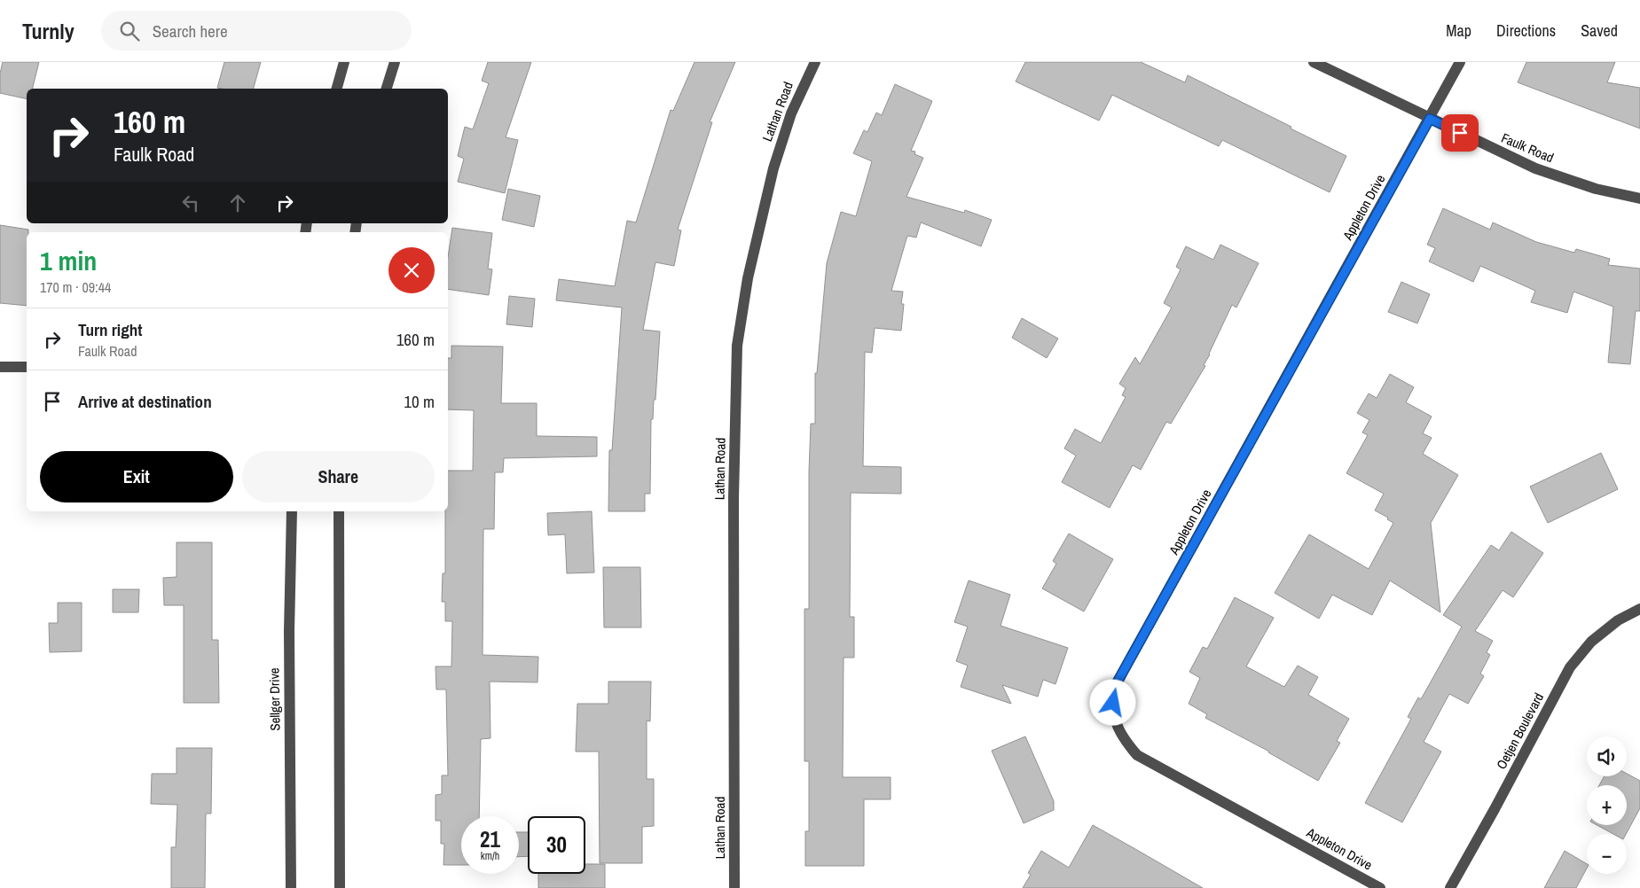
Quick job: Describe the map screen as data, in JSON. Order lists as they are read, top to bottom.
{
  "streets": {
    "street": [
      "Lathan Road",
      "Faulk Road",
      "Appleton Drive",
      "Sellger Drive",
      "Oetjen Boulevard"
    ]
  },
  "crossings": [
    ["Faulk Road", "Appleton Drive"]
  ],
  "page": {
    "header": "Turnly",
    "search": "Search here",
    "nav": ["Map", "Directions", "Saved"],
    "turn": ["160 m", "Faulk Road"],
    "heading": ["1 min", "170 m · 09:44"],
    "list": [
      {
        "name": "Turn right",
        "note": "Faulk Road",
        "value": "160 m"
      },
      {
        "name": "Arrive at destination",
        "value": "10 m"
      }
    ],
    "buttons": ["Exit", "Share"],
    "map_buttons": ["+", "−"],
    "speed": "21 km/h",
    "limit": "30"
  }
}
